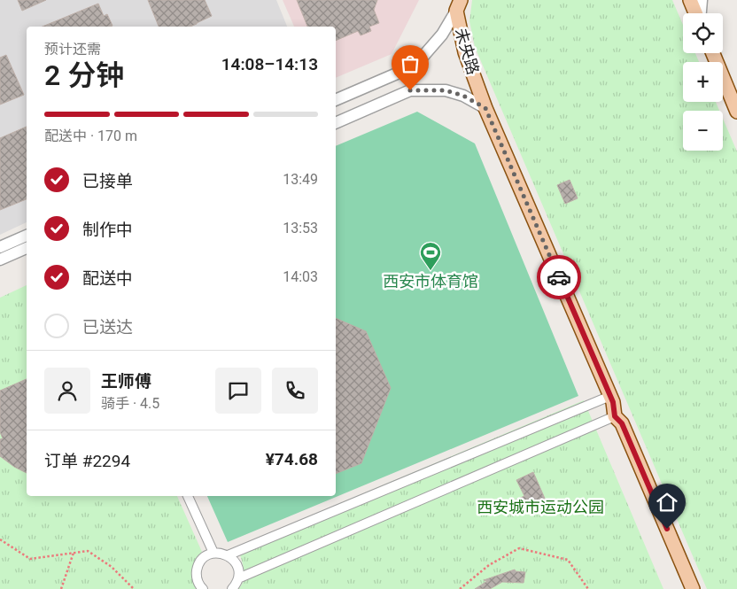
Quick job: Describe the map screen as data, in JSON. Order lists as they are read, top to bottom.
{
  "streets": {
    "main road": ["未央路"]
  },
  "parks": ["西安城市运动公园"],
  "places": {
    "sports": ["西安市体育馆"]
  },
  "page": {
    "map_buttons": ["+", "−"],
    "heading": ["2 分钟", "预计还需", "14:08–14:13"],
    "panel": [
      "王师傅",
      "骑手 · 4.5",
      "订单 #2294",
      "¥74.68"
    ],
    "bar": "配送中 · 170 m",
    "list": [
      ["已接单", "13:49"],
      ["制作中", "13:53"],
      ["配送中", "14:03"],
      "已送达"
    ]
  }
}
